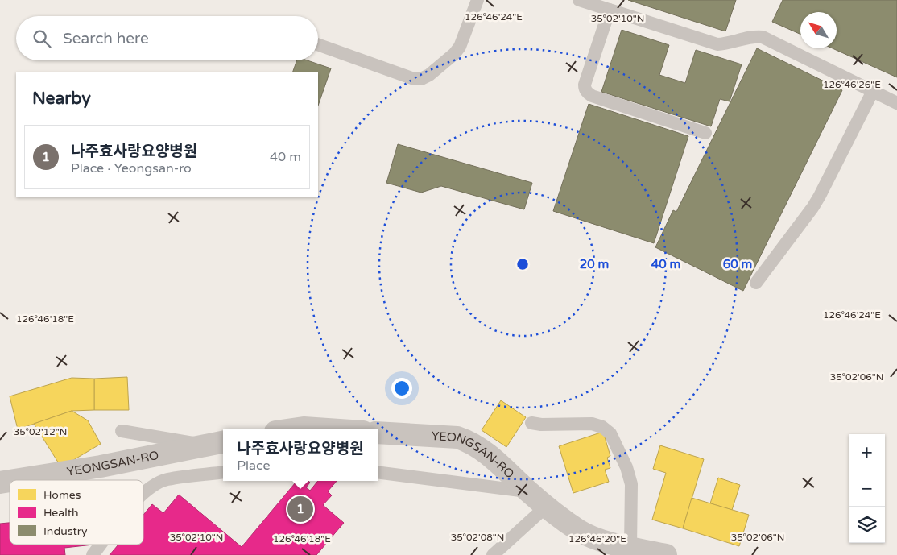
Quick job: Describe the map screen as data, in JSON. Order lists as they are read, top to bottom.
{
  "streets": {
    "street": ["YEONGSAN-RO"]
  },
  "legend": ["Homes", "Health", "Industry"],
  "north": "top left",
  "page": {
    "search": "Search here",
    "heading": "Nearby",
    "list": [
      {
        "mark": "1",
        "name": "나주효사랑요양병원",
        "note": "Place · Yeongsan-ro",
        "value": "40 m"
      }
    ],
    "popup": ["나주효사랑요양병원", "Place"],
    "map_buttons": ["+", "−"],
    "pins": "1"
  },
  "coordinates": [
    "126°46'24\"E",
    "35°02'10\"N",
    "126°46'26\"E",
    "126°46'18\"E",
    "35°02'06\"N",
    "35°02'12\"N",
    "35°02'08\"N",
    "126°46'20\"E"
  ],
  "rings": ["20 m", "40 m", "60 m"]
}
